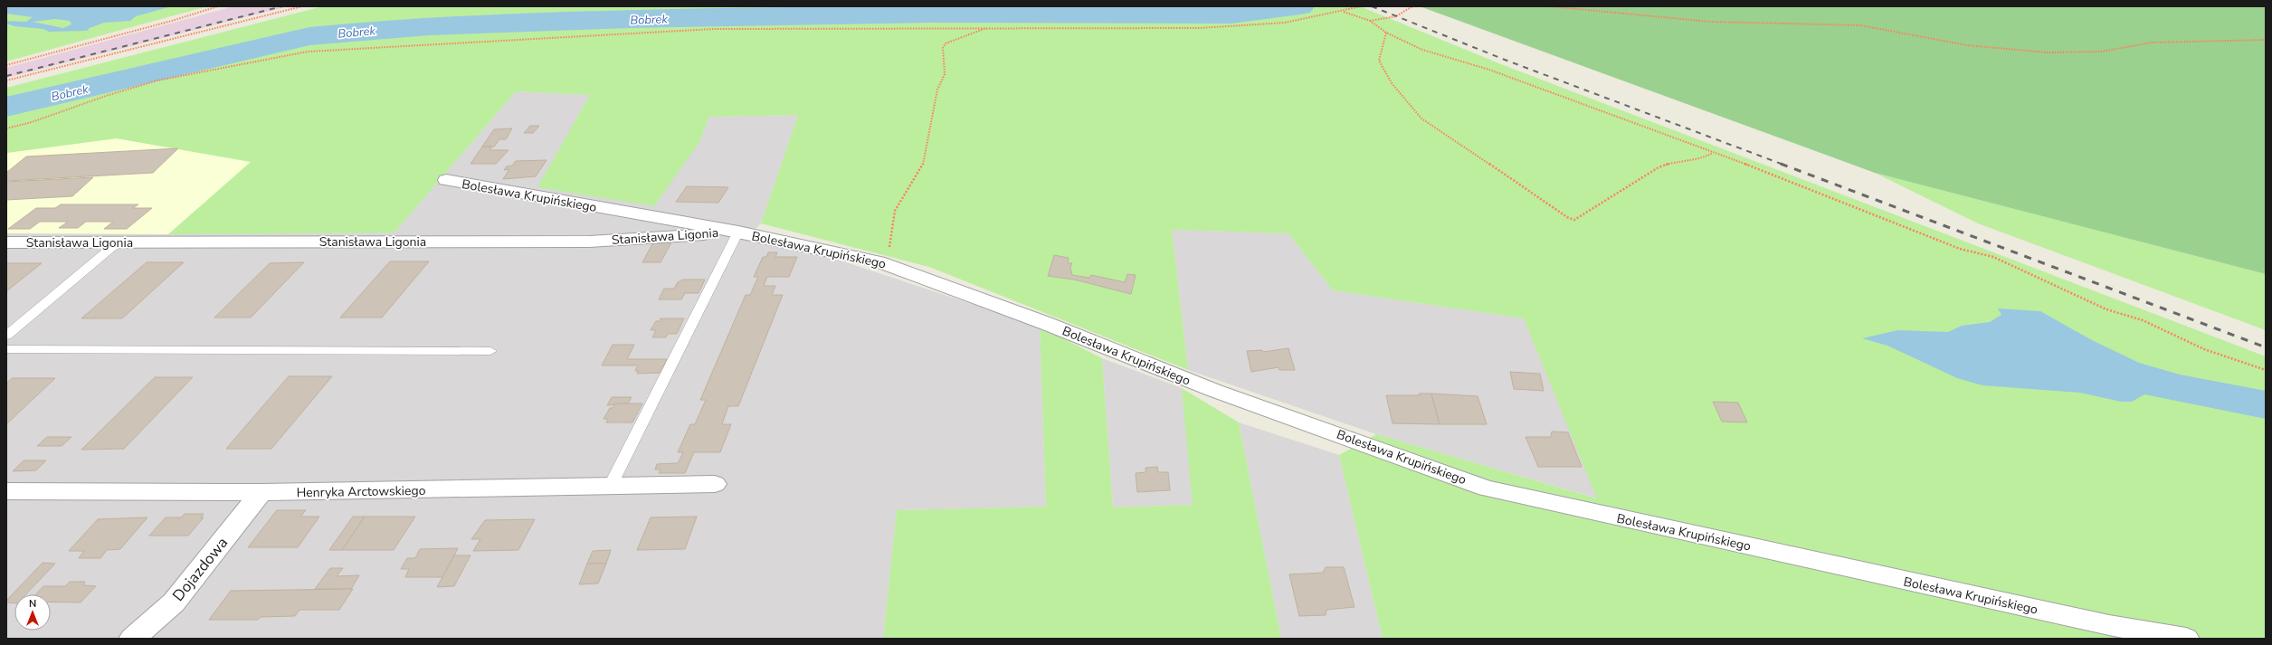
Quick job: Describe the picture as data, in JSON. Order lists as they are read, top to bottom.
{
  "streets": {
    "street": [
      "Bolesława Krupińskiego",
      "Stanisława Ligonia",
      "Henryka Arctowskiego",
      "Dojazdowa"
    ]
  },
  "crossings": [
    ["Bolesława Krupińskiego", "Stanisława Ligonia"],
    ["Henryka Arctowskiego", "Dojazdowa"]
  ],
  "water": ["Bobrek"],
  "north": "top"
}
